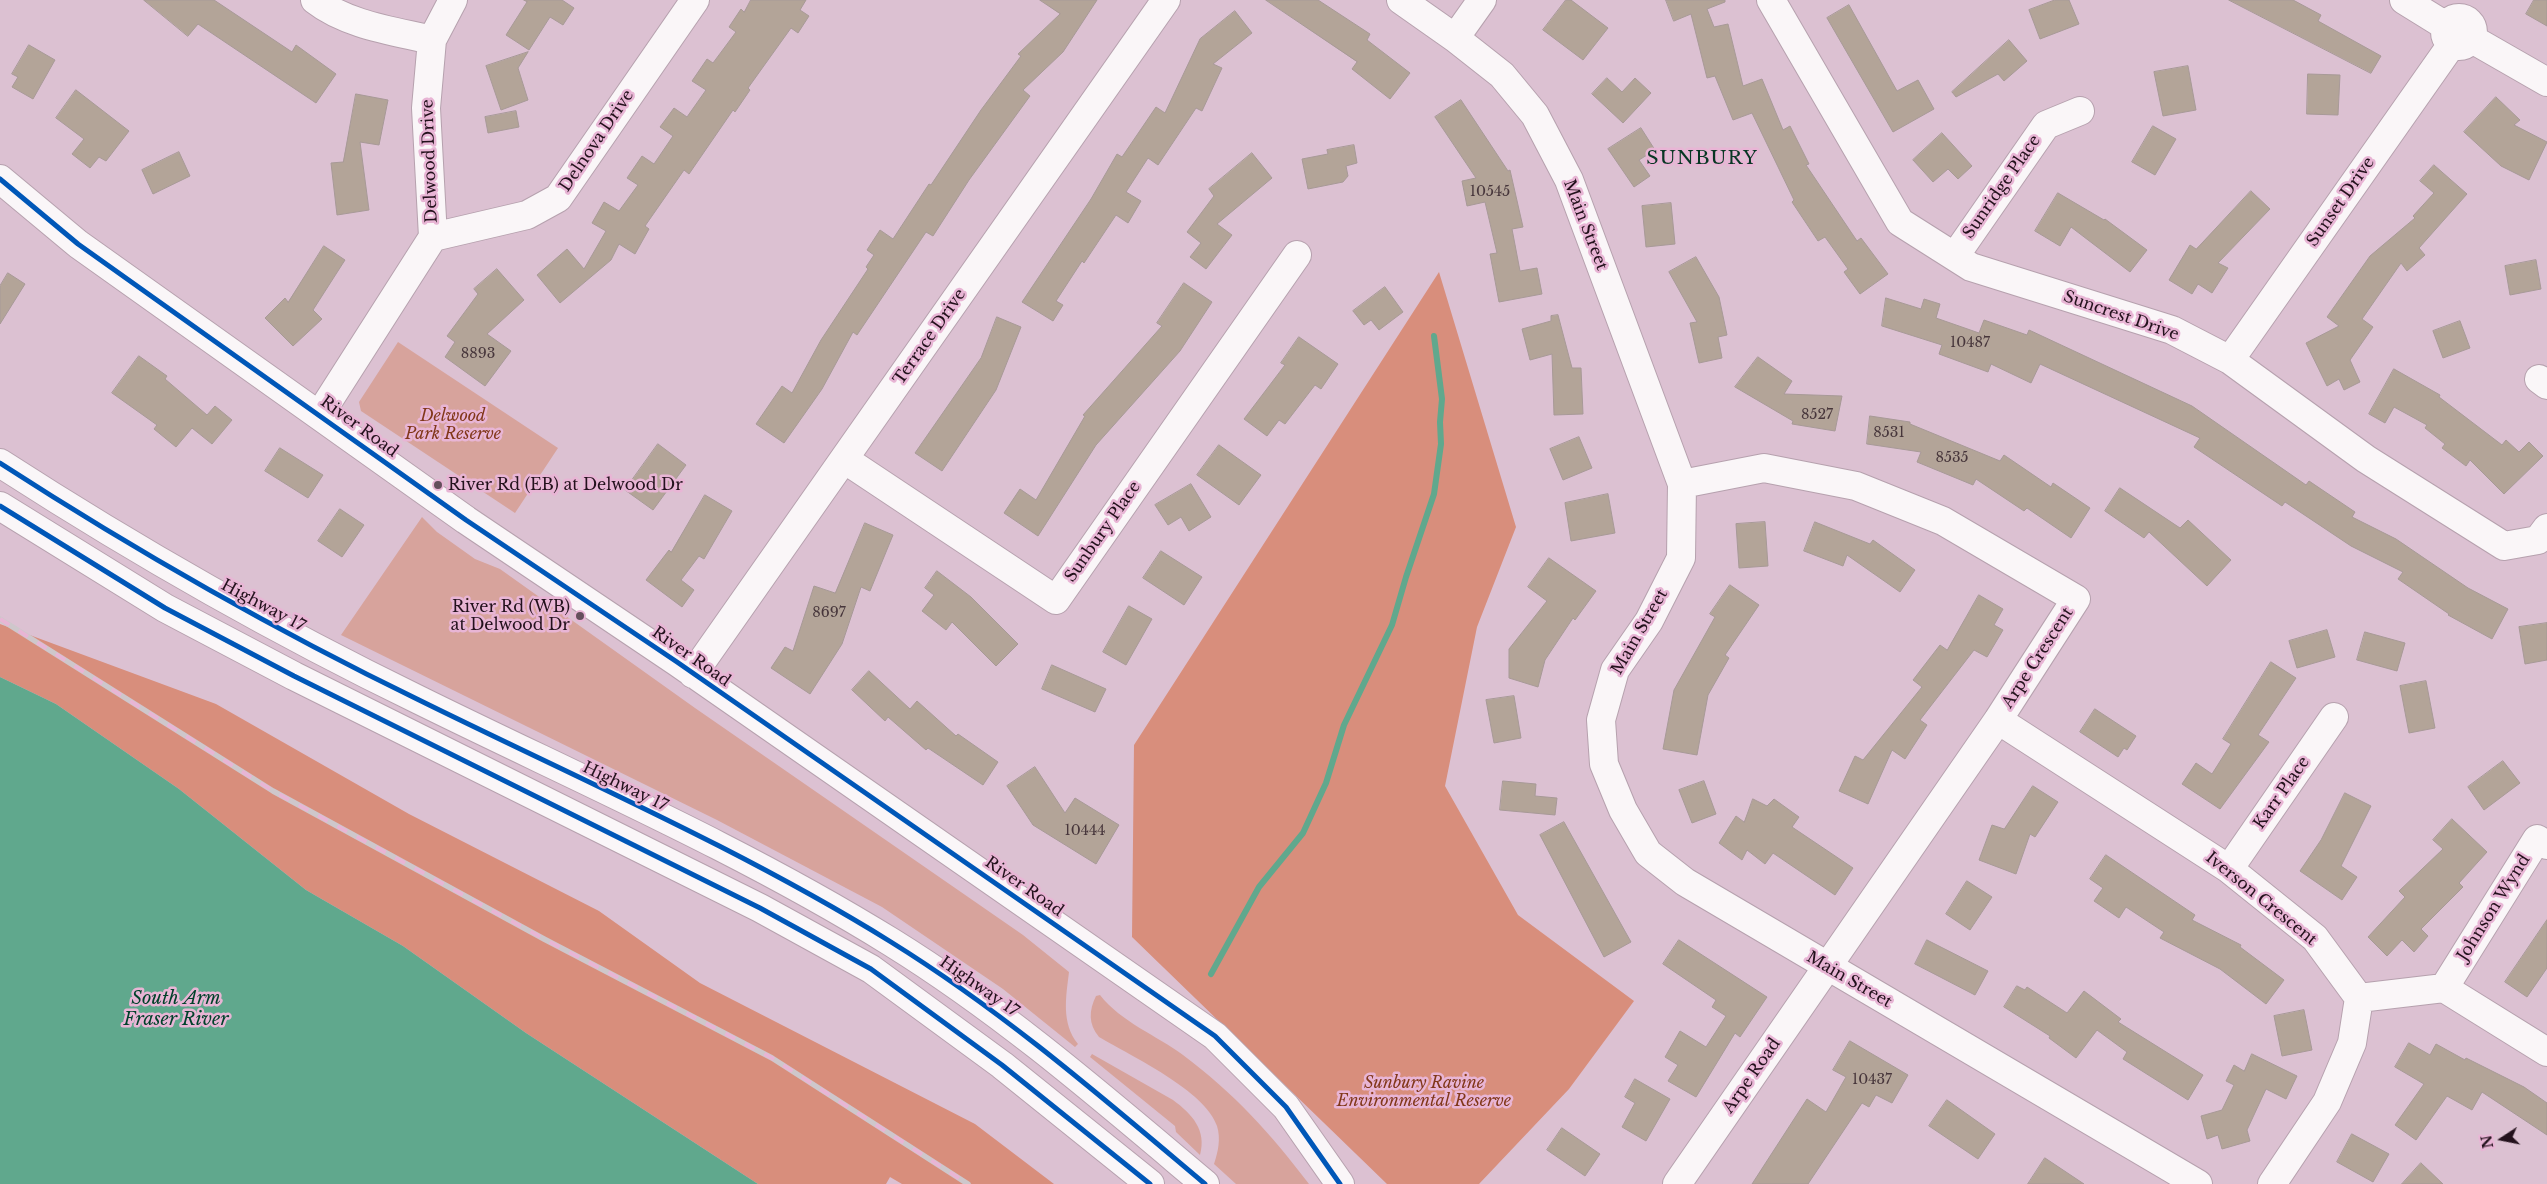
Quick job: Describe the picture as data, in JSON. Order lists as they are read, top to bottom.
{
  "streets": {
    "main road": [
      "Delnova Drive",
      "Delwood Drive",
      "Sunridge Place",
      "Sunset Drive",
      "Main Street",
      "Suncrest Drive",
      "Terrace Drive",
      "River Road",
      "Sunbury Place",
      "Highway 17",
      "Arpe Crescent",
      "Karr Place",
      "Iverson Crescent",
      "Johnson Wynd",
      "Arpe Road"
    ]
  },
  "crossings": [
    ["Delnova Drive", "Delwood Drive"],
    ["Delwood Drive", "River Road"],
    ["Sunridge Place", "Suncrest Drive"],
    ["Sunset Drive", "Suncrest Drive"],
    ["Main Street", "Arpe Crescent"],
    ["Main Street", "Arpe Road"],
    ["Terrace Drive", "River Road"],
    ["Terrace Drive", "Sunbury Place"],
    ["Arpe Crescent", "Iverson Crescent"],
    ["Arpe Crescent", "Arpe Road"],
    ["Karr Place", "Iverson Crescent"]
  ],
  "districts": ["SUNBURY"],
  "water": ["South Arm Fraser River"],
  "parks": ["Delwood Park Reserve", "Sunbury Ravine Environmental Reserve"],
  "places": ["River Rd (EB) at Delwood Dr", "River Rd (WB) at Delwood Dr"],
  "house_numbers": [
    "10545",
    "10487",
    "8893",
    "8527",
    "8531",
    "8535",
    "8697",
    "10444",
    "10437"
  ],
  "north": "left"
}
